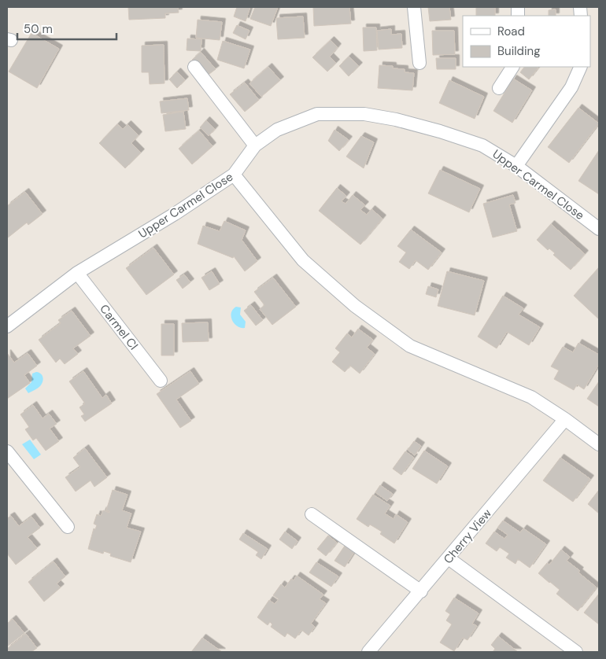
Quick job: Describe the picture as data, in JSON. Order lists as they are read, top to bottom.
{
  "streets": {
    "street": ["Upper Carmel Close", "Carmel Cl", "Cherry View"]
  },
  "crossings": [
    ["Upper Carmel Close", "Carmel Cl"]
  ],
  "legend": ["Road", "Building"],
  "scale_bar": "50 m"
}
